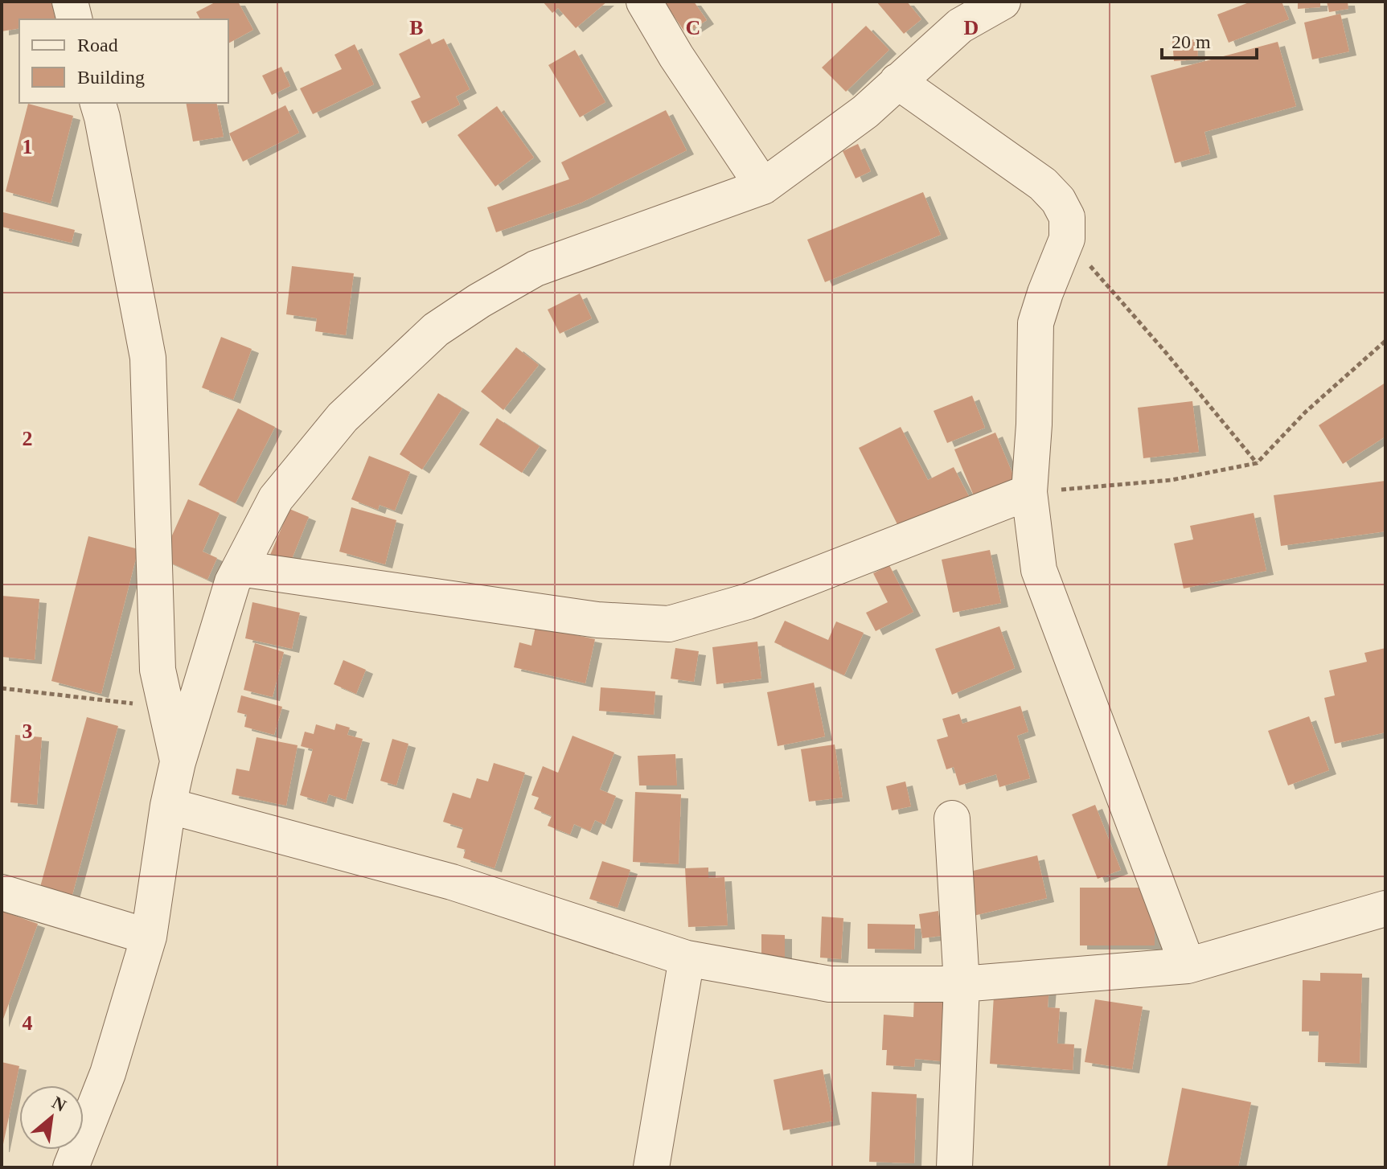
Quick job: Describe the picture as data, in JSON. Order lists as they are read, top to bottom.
{
  "legend": ["Road", "Building"],
  "scale_bar": "20 m",
  "north": "top right",
  "grid": {
    "columns": ["B", "C", "D"],
    "rows": [
      "1",
      "2",
      "3",
      "4"
    ]
  }
}
